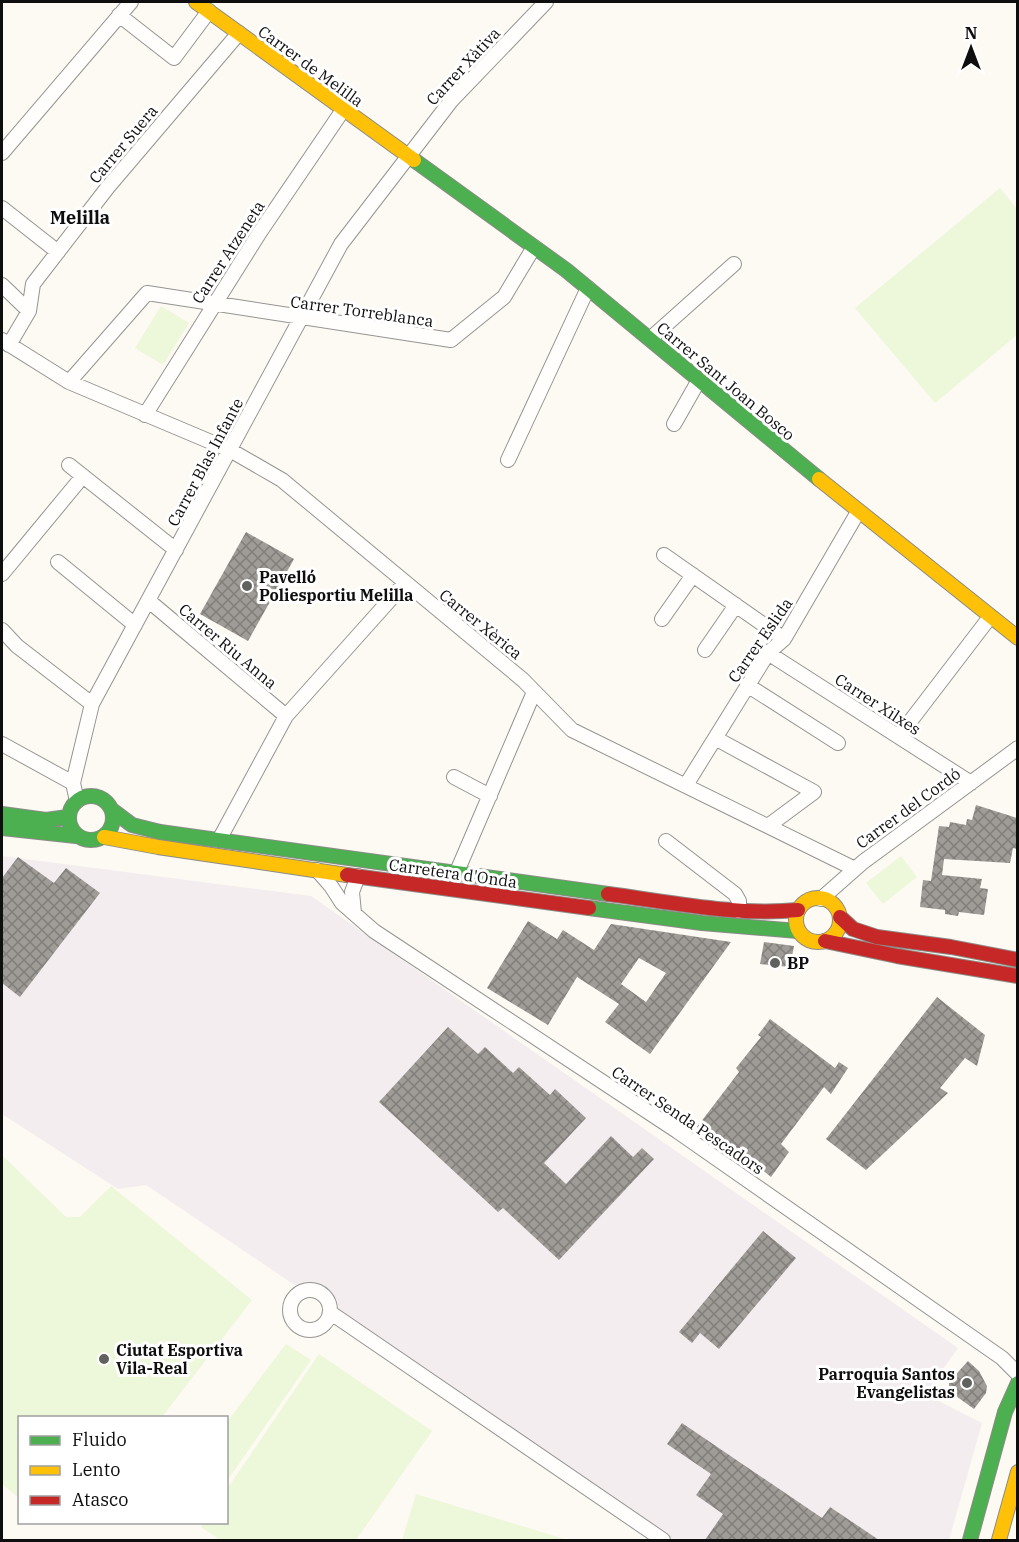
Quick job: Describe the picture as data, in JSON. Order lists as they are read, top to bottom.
{
  "streets": {
    "main road": ["Carrer de Melilla", "Carrer Sant Joan Bosco", "Carretera d'Onda"],
    "street": [
      "Carrer Xàtiva",
      "Carrer Suera",
      "Carrer Atzeneta",
      "Carrer Torreblanca",
      "Carrer Blas Infante",
      "Carrer Xèrica",
      "Carrer Eslida",
      "Carrer Riu Anna",
      "Carrer Xilxes",
      "Carrer del Cordó",
      "Carrer Senda Pescadors"
    ]
  },
  "crossings": [
    ["Carrer de Melilla", "Carrer Xàtiva"],
    ["Carrer de Melilla", "Carrer Suera"],
    ["Carrer de Melilla", "Carrer Atzeneta"],
    ["Carrer de Melilla", "Carrer Sant Joan Bosco"],
    ["Carrer de Melilla", "Carrer Blas Infante"],
    ["Carrer Xàtiva", "Carrer Sant Joan Bosco"],
    ["Carrer Xàtiva", "Carrer Blas Infante"],
    ["Carrer Suera", "Carrer Xèrica"],
    ["Carrer Atzeneta", "Carrer Torreblanca"],
    ["Carrer Atzeneta", "Carrer Xèrica"],
    ["Carrer Torreblanca", "Carrer Sant Joan Bosco"],
    ["Carrer Torreblanca", "Carrer Blas Infante"],
    ["Carrer Torreblanca", "Carrer Xèrica"],
    ["Carrer Sant Joan Bosco", "Carrer Blas Infante"],
    ["Carrer Sant Joan Bosco", "Carrer Eslida"],
    ["Carrer Blas Infante", "Carrer Xèrica"],
    ["Carrer Blas Infante", "Carrer Riu Anna"],
    ["Carrer Blas Infante", "Carretera d'Onda"],
    ["Carrer Xèrica", "Carrer Eslida"],
    ["Carrer Xèrica", "Carrer del Cordó"],
    ["Carrer Eslida", "Carrer Xilxes"],
    ["Carrer Xilxes", "Carrer del Cordó"],
    ["Carrer del Cordó", "Carretera d'Onda"],
    ["Carretera d'Onda", "Carrer Senda Pescadors"]
  ],
  "districts": ["Melilla"],
  "places": [
    "Pavelló Poliesportiu Melilla",
    "BP",
    "Ciutat Esportiva Vila-Real",
    "Parroquia Santos Evangelistas"
  ],
  "legend": ["Fluido", "Lento", "Atasco"],
  "north": "top"
}
